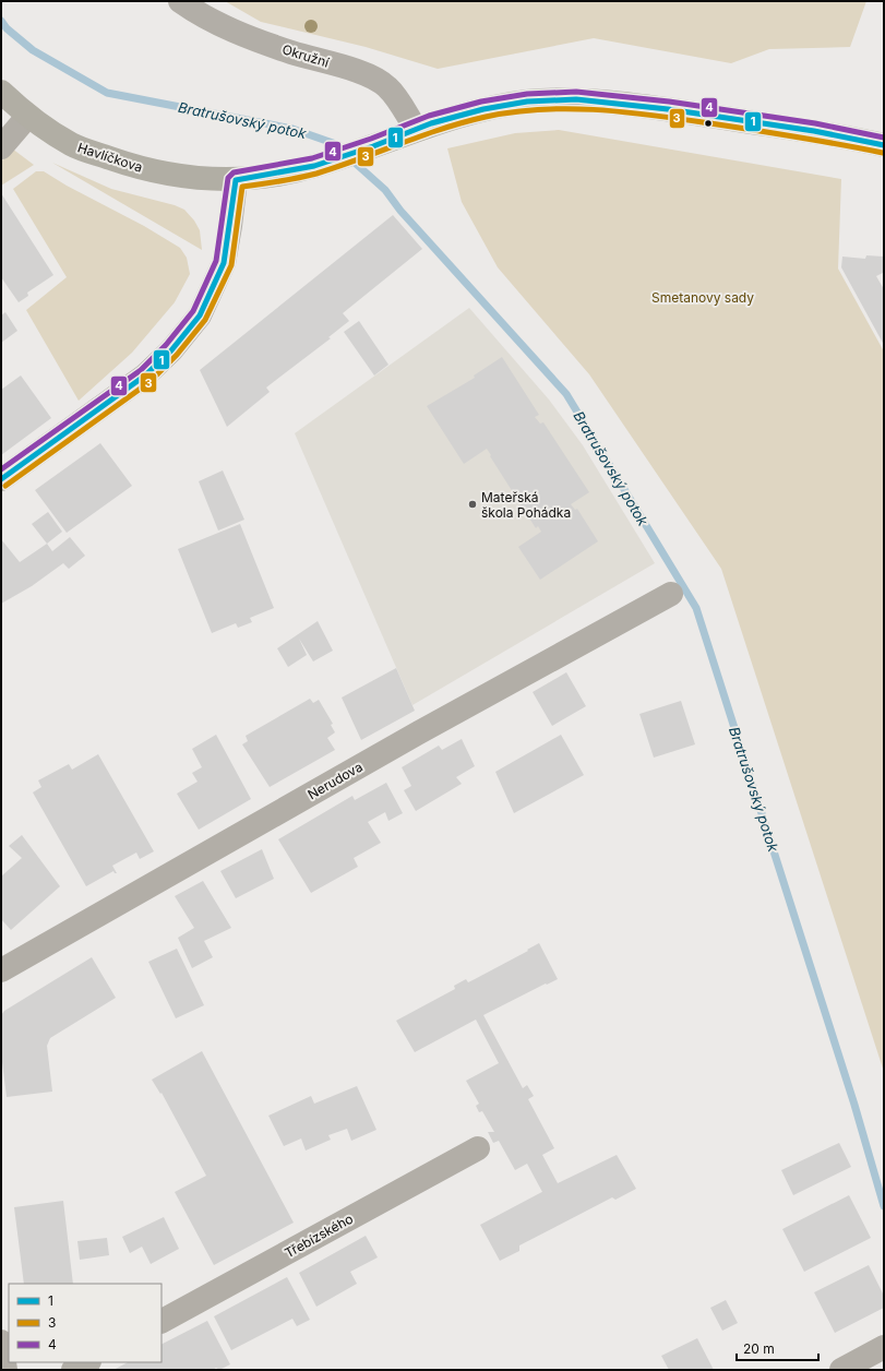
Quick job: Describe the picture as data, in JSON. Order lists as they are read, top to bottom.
{
  "streets": {
    "street": [
      "Okružní",
      "Havlíčkova",
      "Nerudova",
      "Třebízského"
    ]
  },
  "crossings": [
    ["Okružní", "Havlíčkova"]
  ],
  "water": ["Bratrušovský potok"],
  "parks": ["Smetanovy sady"],
  "places": ["Mateřská škola Pohádka"],
  "lines": ["transit line 4", "transit line 1", "transit line 3"],
  "legend": ["1", "3", "4"],
  "scale_bar": "20 m"
}
